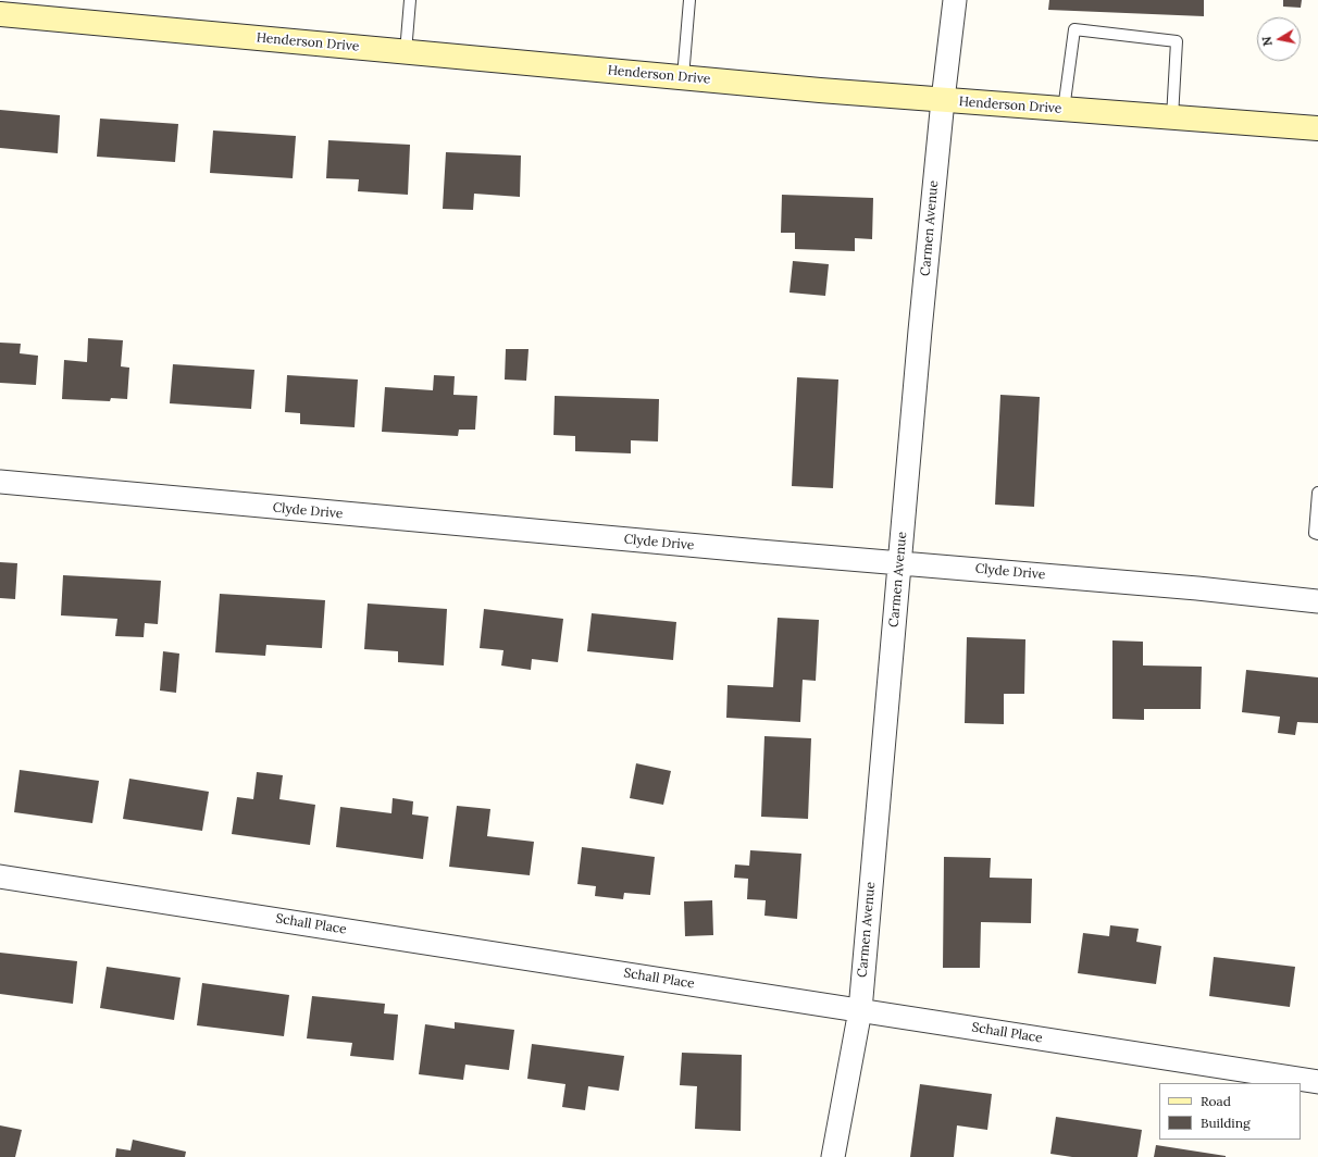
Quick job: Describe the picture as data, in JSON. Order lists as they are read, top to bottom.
{
  "streets": {
    "main road": ["Henderson Drive"],
    "street": ["Carmen Avenue", "Clyde Drive", "Schall Place"]
  },
  "crossings": [
    ["Henderson Drive", "Carmen Avenue"],
    ["Carmen Avenue", "Clyde Drive"],
    ["Carmen Avenue", "Schall Place"]
  ],
  "legend": ["Road", "Building"],
  "north": "left"
}
